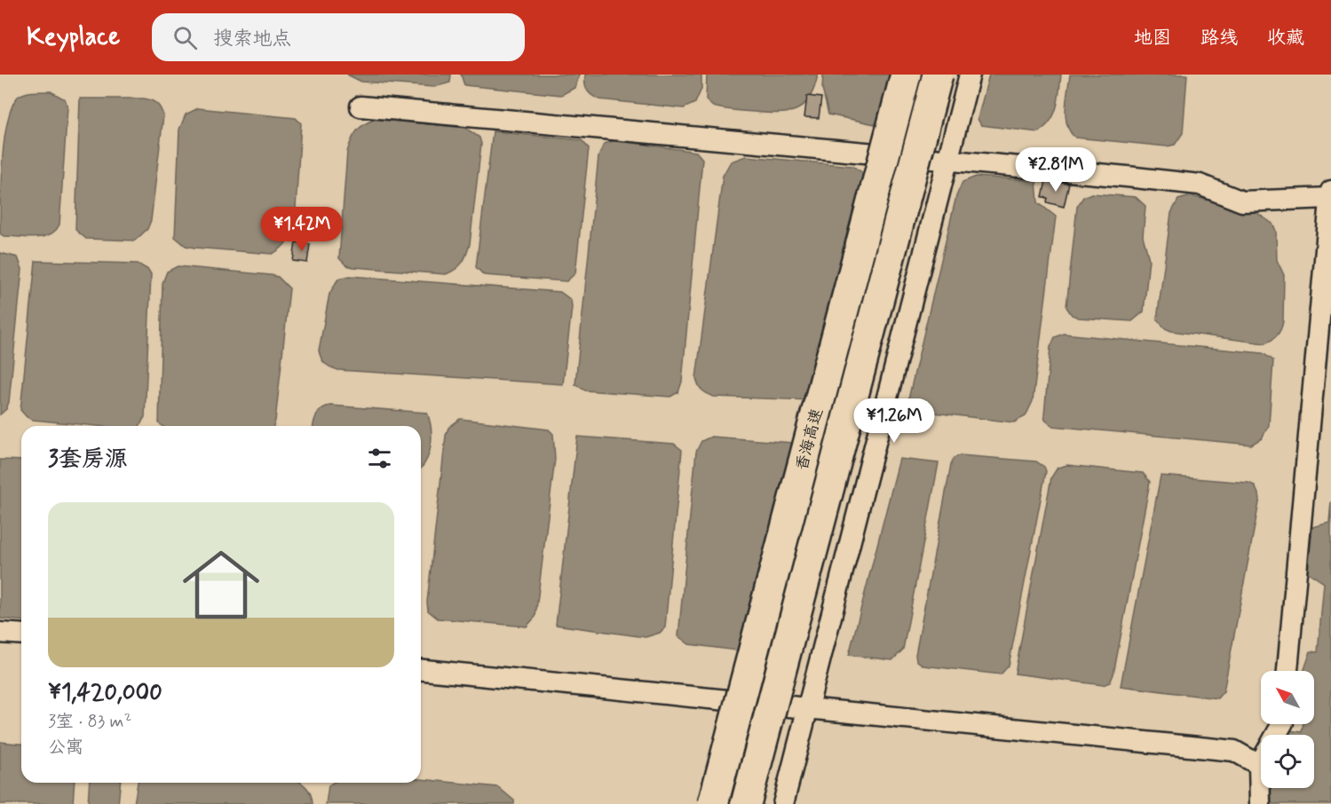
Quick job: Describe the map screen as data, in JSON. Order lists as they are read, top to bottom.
{
  "streets": {
    "highway": ["香海高速"]
  },
  "north": "top left",
  "page": {
    "header": "Keyplace",
    "search": "搜索地点",
    "nav": ["地图", "路线", "收藏"],
    "price": ["¥2.81M", "¥1.42M", "¥1.26M"],
    "heading": "3套房源",
    "list": [
      {
        "name": "¥1,420,000",
        "note": "3室 · 83 m² · 公寓"
      }
    ]
  }
}
